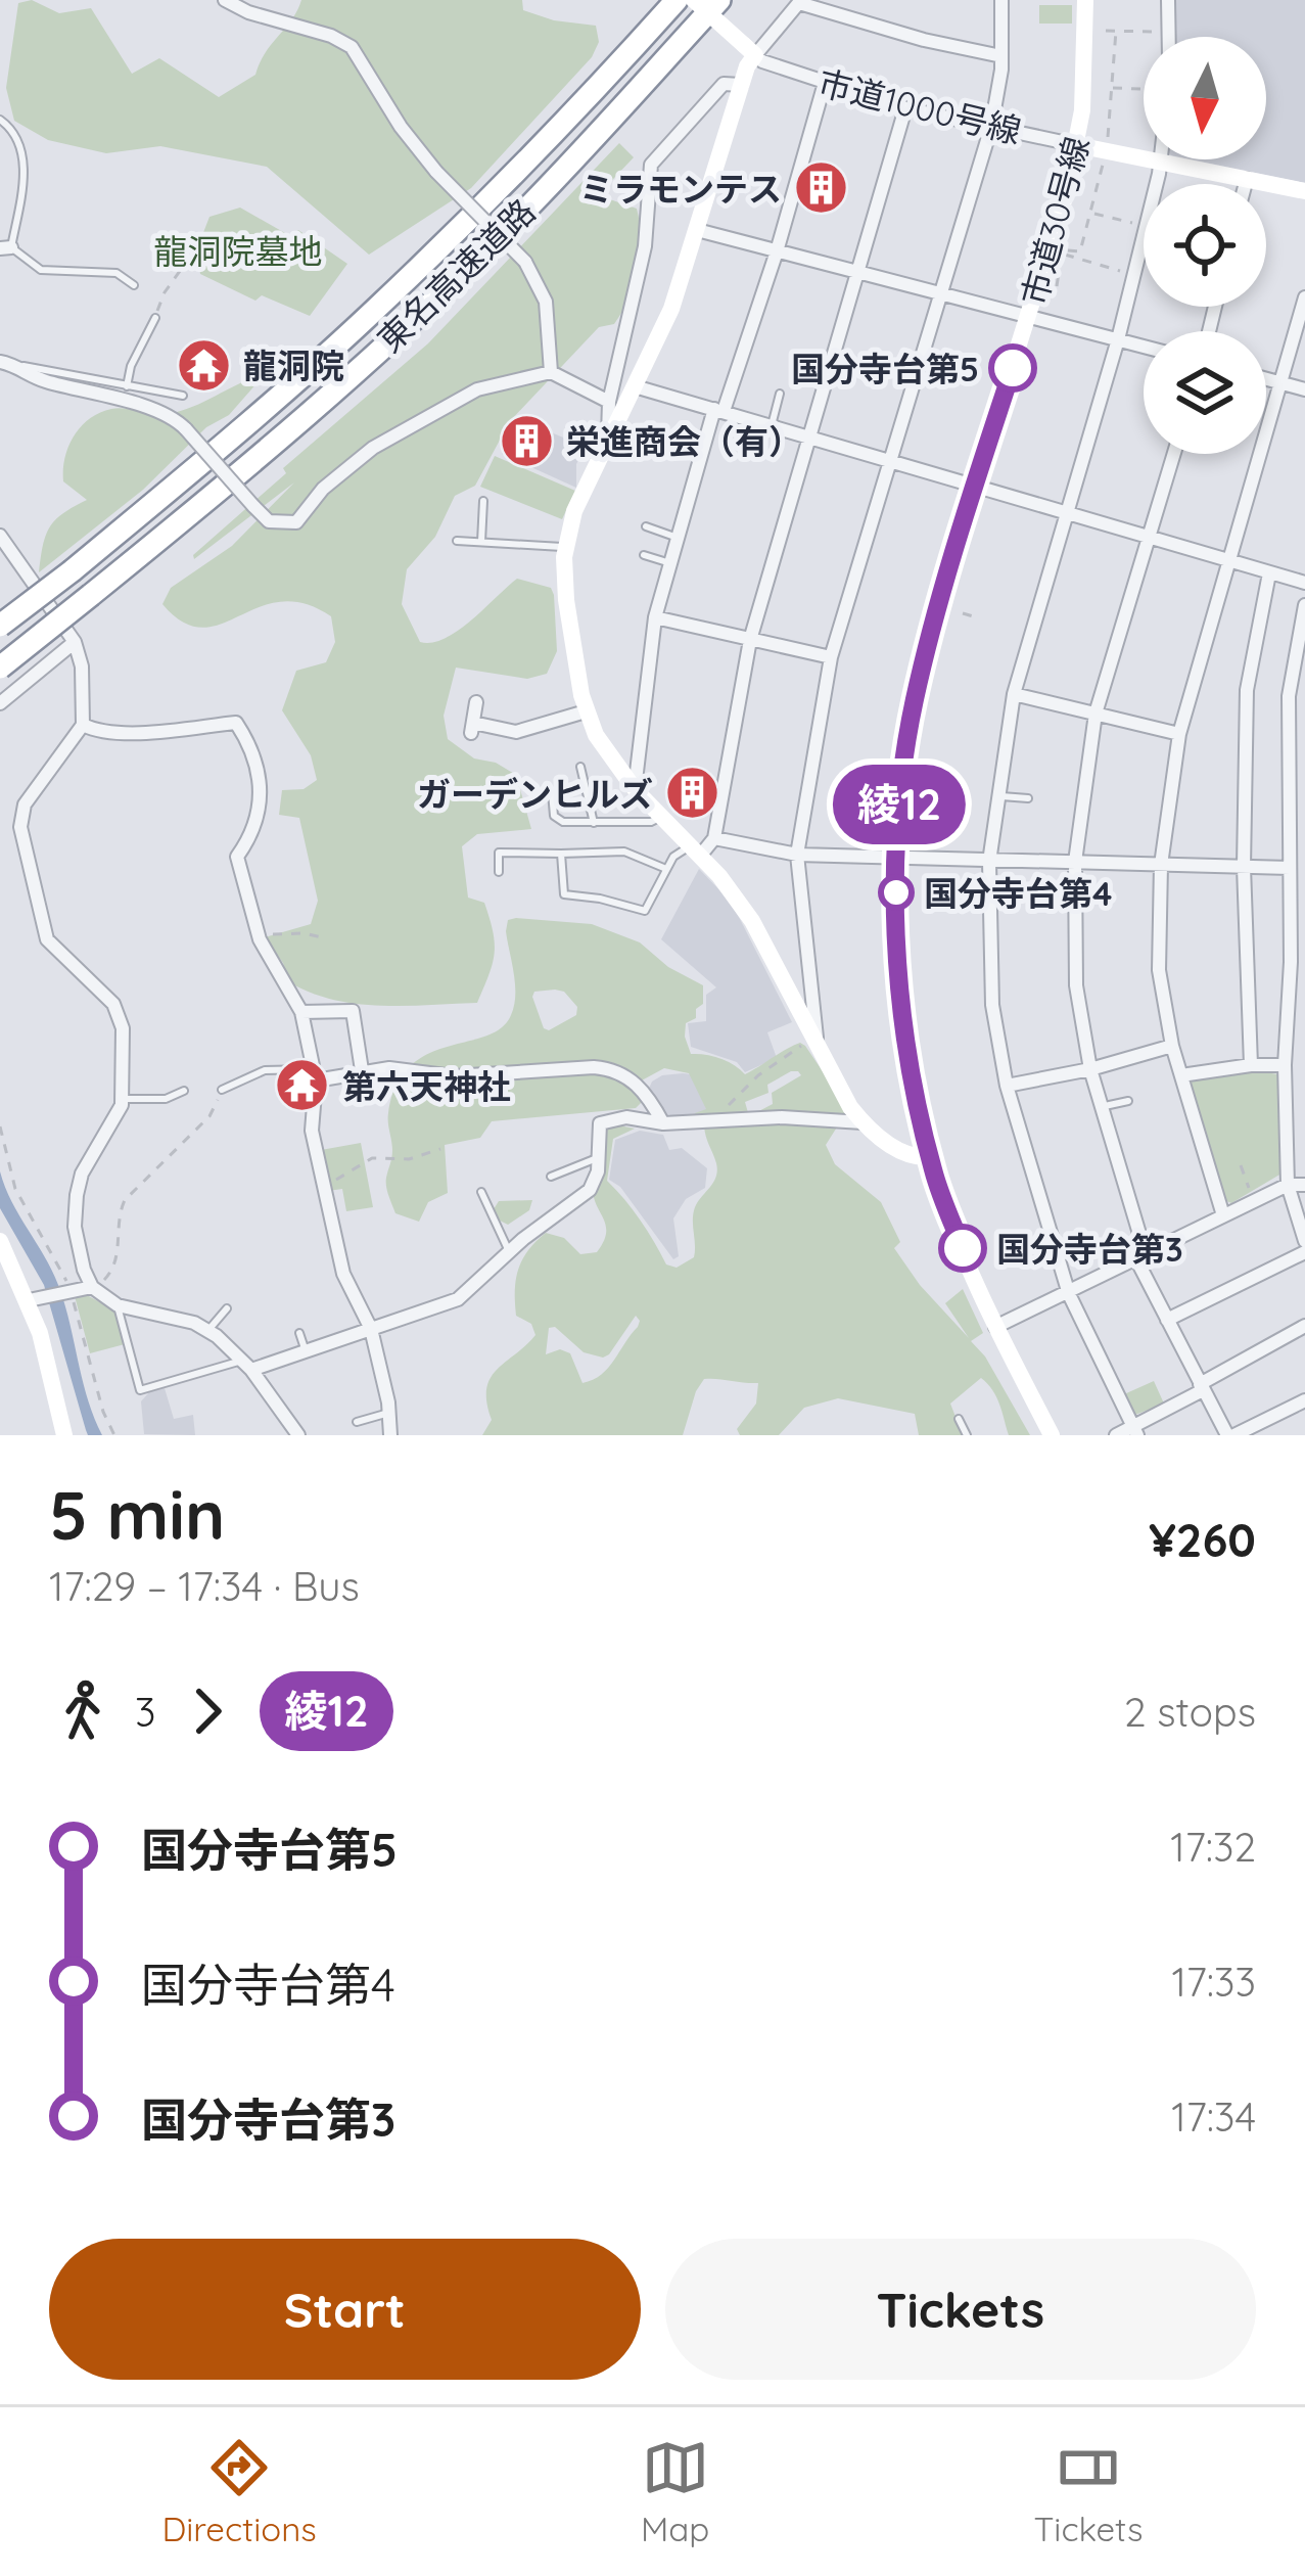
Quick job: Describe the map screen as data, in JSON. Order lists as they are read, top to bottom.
{
  "streets": {
    "highway": ["東名高速道路"],
    "street": ["市道1000号線", "市道30号線"]
  },
  "crossings": [
    ["市道1000号線", "市道30号線"]
  ],
  "parks": ["龍洞院墓地"],
  "places": {
    "building": ["ミラモンテス", "栄進商会（有）", "ガーデンヒルズ"],
    "temple": ["龍洞院", "第六天神社"],
    "other": ["国分寺台第5", "国分寺台第4", "国分寺台第3"]
  },
  "lines": ["bus line 綾12"],
  "north": "bottom",
  "page": {
    "on_map": "綾12",
    "heading": ["5 min", "17:29 – 17:34 · Bus", "¥260"],
    "legs": ["3", "綾12", "2 stops"],
    "list": [
      {
        "name": "国分寺台第5",
        "value": "17:32"
      },
      {
        "name": "国分寺台第4",
        "value": "17:33"
      },
      {
        "name": "国分寺台第3",
        "value": "17:34"
      }
    ],
    "buttons": ["Start", "Tickets"],
    "tabs": ["Directions", "Map", "Tickets"]
  }
}
